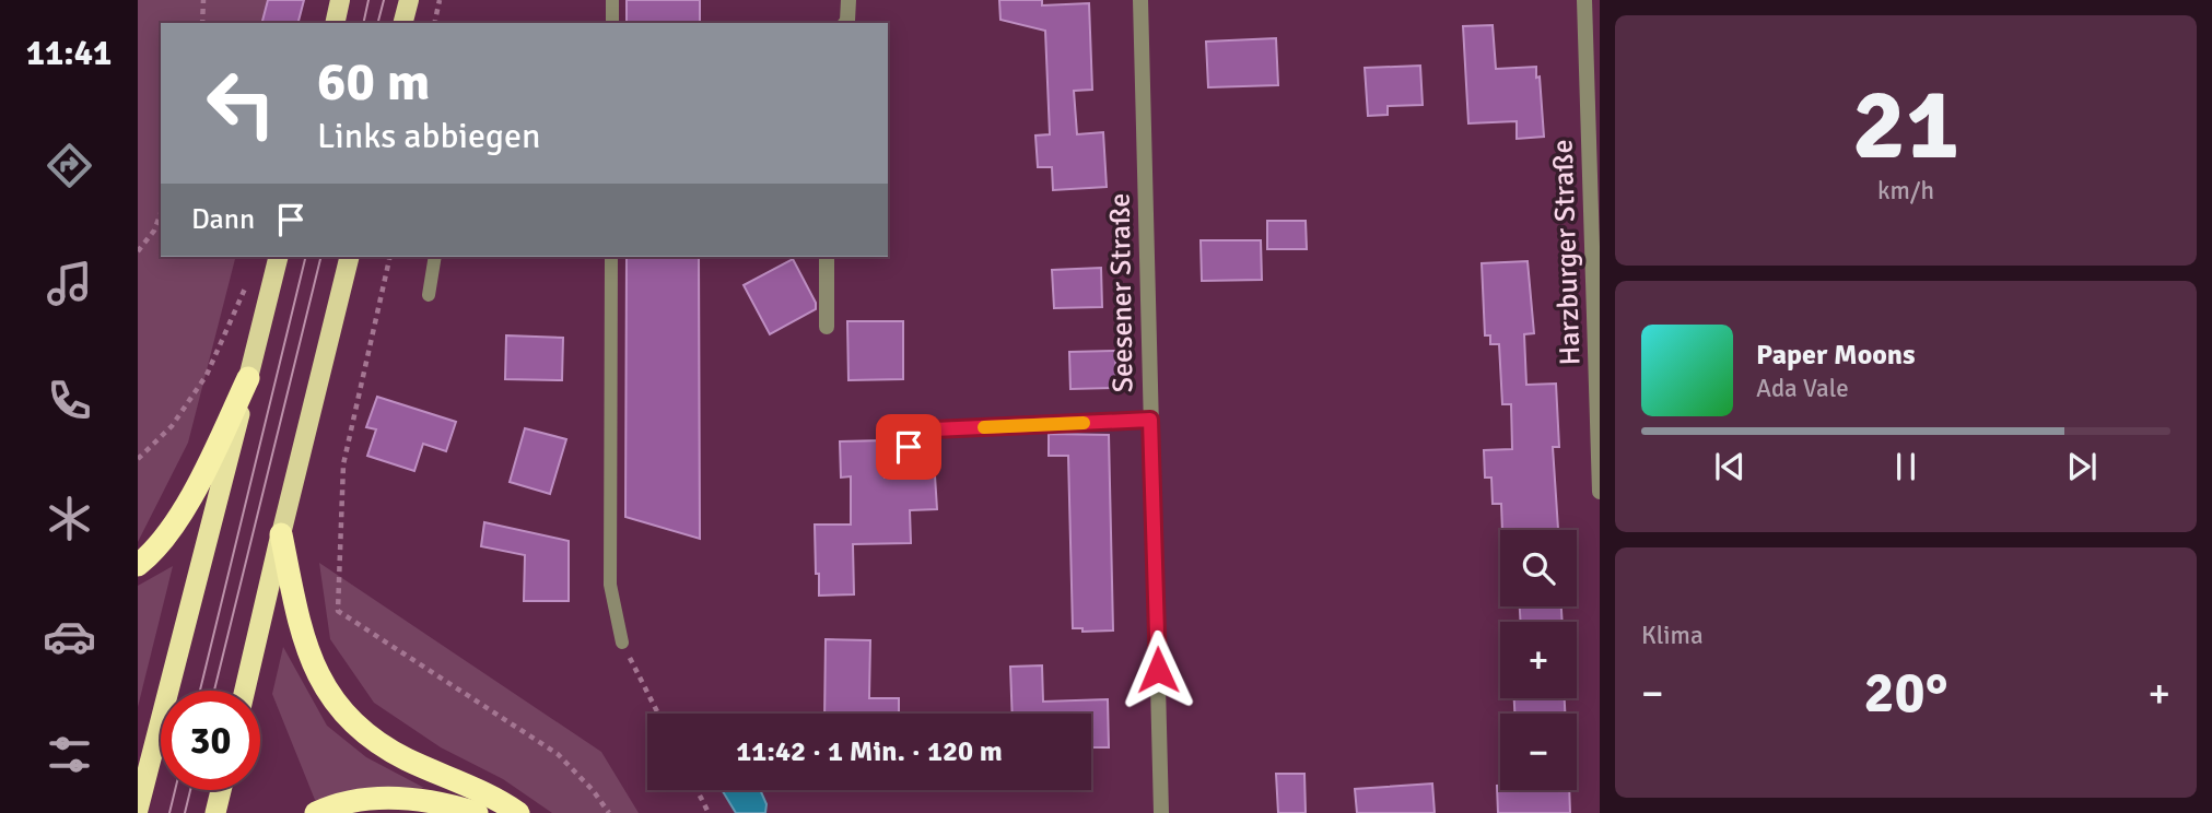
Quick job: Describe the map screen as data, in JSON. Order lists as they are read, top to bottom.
{
  "streets": {
    "street": ["Harzburger Straße", "Seesener Straße"]
  },
  "page": {
    "tabs": "11:41",
    "tile": [
      ["21", "km/h"],
      "Klima"
    ],
    "turn": ["60 m", "Links abbiegen"],
    "then": "Dann",
    "song": ["Paper Moons", "Ada Vale"],
    "map_buttons": ["+", "−"],
    "heat": ["−", "20°", "+"],
    "limit": "30",
    "trip": "11:42 · 1 Min. · 120 m"
  }
}
